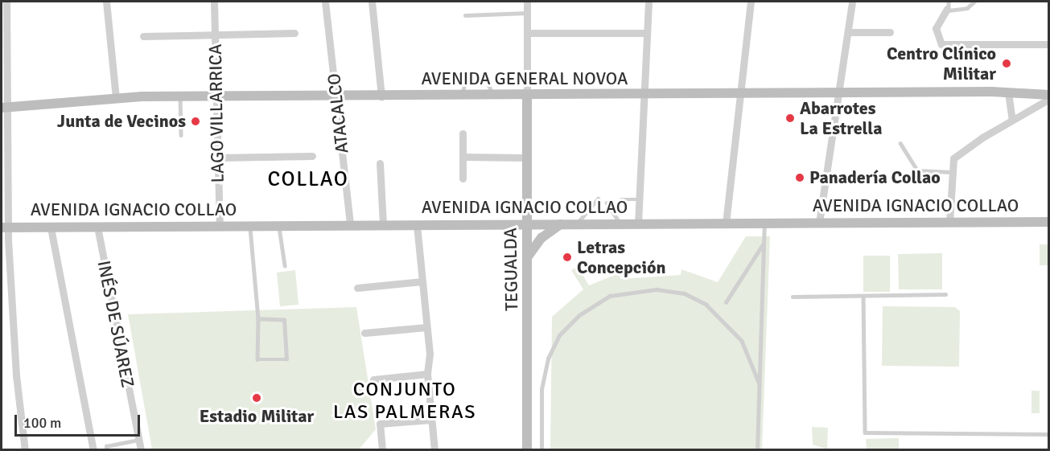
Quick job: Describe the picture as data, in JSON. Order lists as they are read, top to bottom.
{
  "streets": {
    "main road": ["AVENIDA GENERAL NOVOA", "AVENIDA IGNACIO COLLAO", "TEGUALDA"],
    "street": ["LAGO VILLARRICA", "ATACALCO", "INÉS DE SÚAREZ"]
  },
  "crossings": [
    ["AVENIDA GENERAL NOVOA", "LAGO VILLARRICA"],
    ["AVENIDA GENERAL NOVOA", "ATACALCO"],
    ["AVENIDA GENERAL NOVOA", "TEGUALDA"],
    ["LAGO VILLARRICA", "AVENIDA IGNACIO COLLAO"],
    ["ATACALCO", "AVENIDA IGNACIO COLLAO"],
    ["AVENIDA IGNACIO COLLAO", "TEGUALDA"],
    ["AVENIDA IGNACIO COLLAO", "INÉS DE SÚAREZ"]
  ],
  "districts": ["COLLAO", "CONJUNTO LAS PALMERAS"],
  "places": [
    "Centro Clínico Militar",
    "Abarrotes La Estrella",
    "Junta de Vecinos",
    "Panadería Collao",
    "Letras Concepción",
    "Estadio Militar"
  ],
  "scale_bar": "100 m"
}
